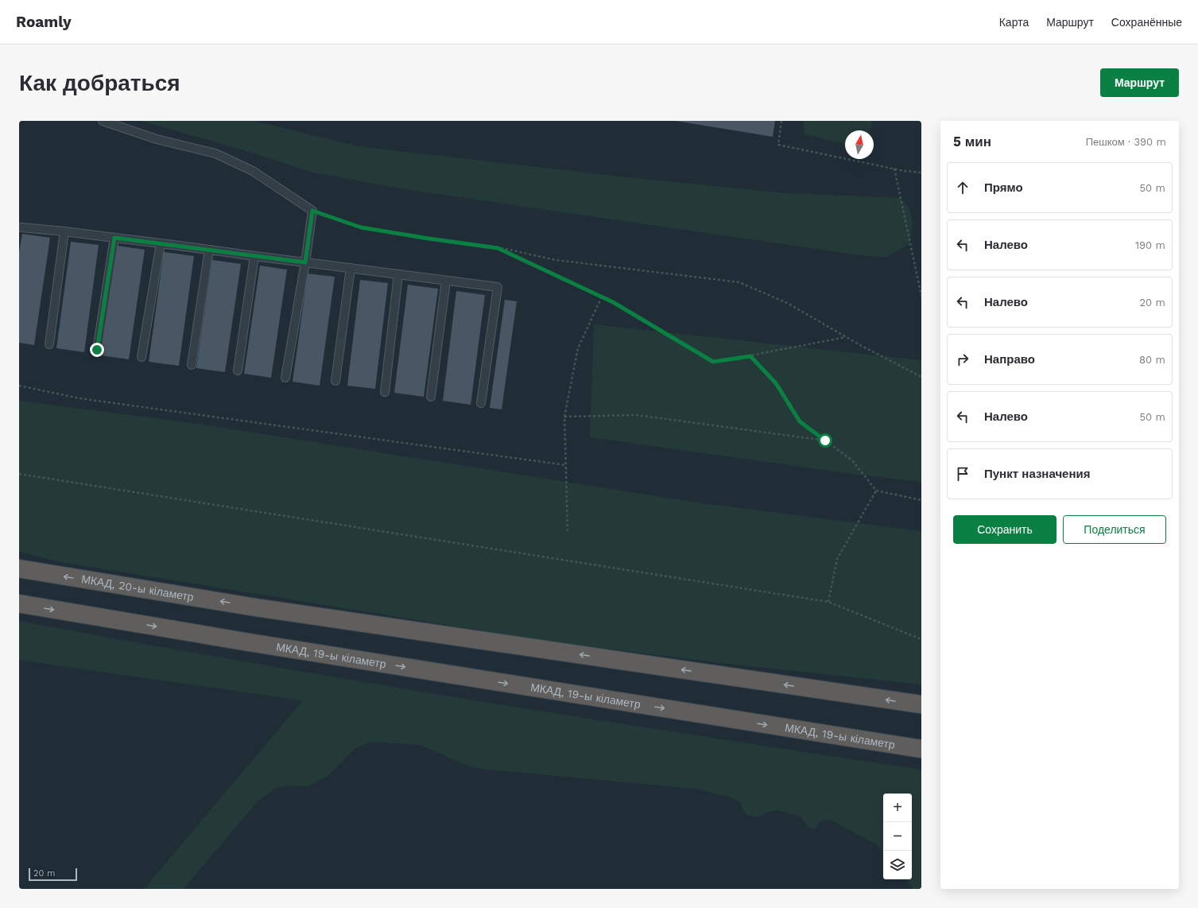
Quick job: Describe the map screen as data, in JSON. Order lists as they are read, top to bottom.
{
  "streets": {
    "highway": ["МКАД, 20-ы кіламетр", "МКАД, 19-ы кіламетр"]
  },
  "one_way": ["МКАД, 20-ы кіламетр", "МКАД, 19-ы кіламетр"],
  "scale_bar": "20 m",
  "north": "top",
  "page": {
    "header": "Roamly",
    "nav": ["Карта", "Маршрут", "Сохранённые"],
    "buttons": [
      "Маршрут",
      ["Сохранить", "Поделиться"]
    ],
    "title": "Как добраться",
    "heading": ["5 мин", "Пешком · 390 m"],
    "list": [
      ["Прямо", "50 m"],
      ["Налево", "190 m"],
      ["Налево", "20 m"],
      ["Направо", "80 m"],
      ["Налево", "50 m"],
      "Пункт назначения"
    ],
    "map_buttons": ["+", "−"],
    "scale": "20 m"
  }
}
